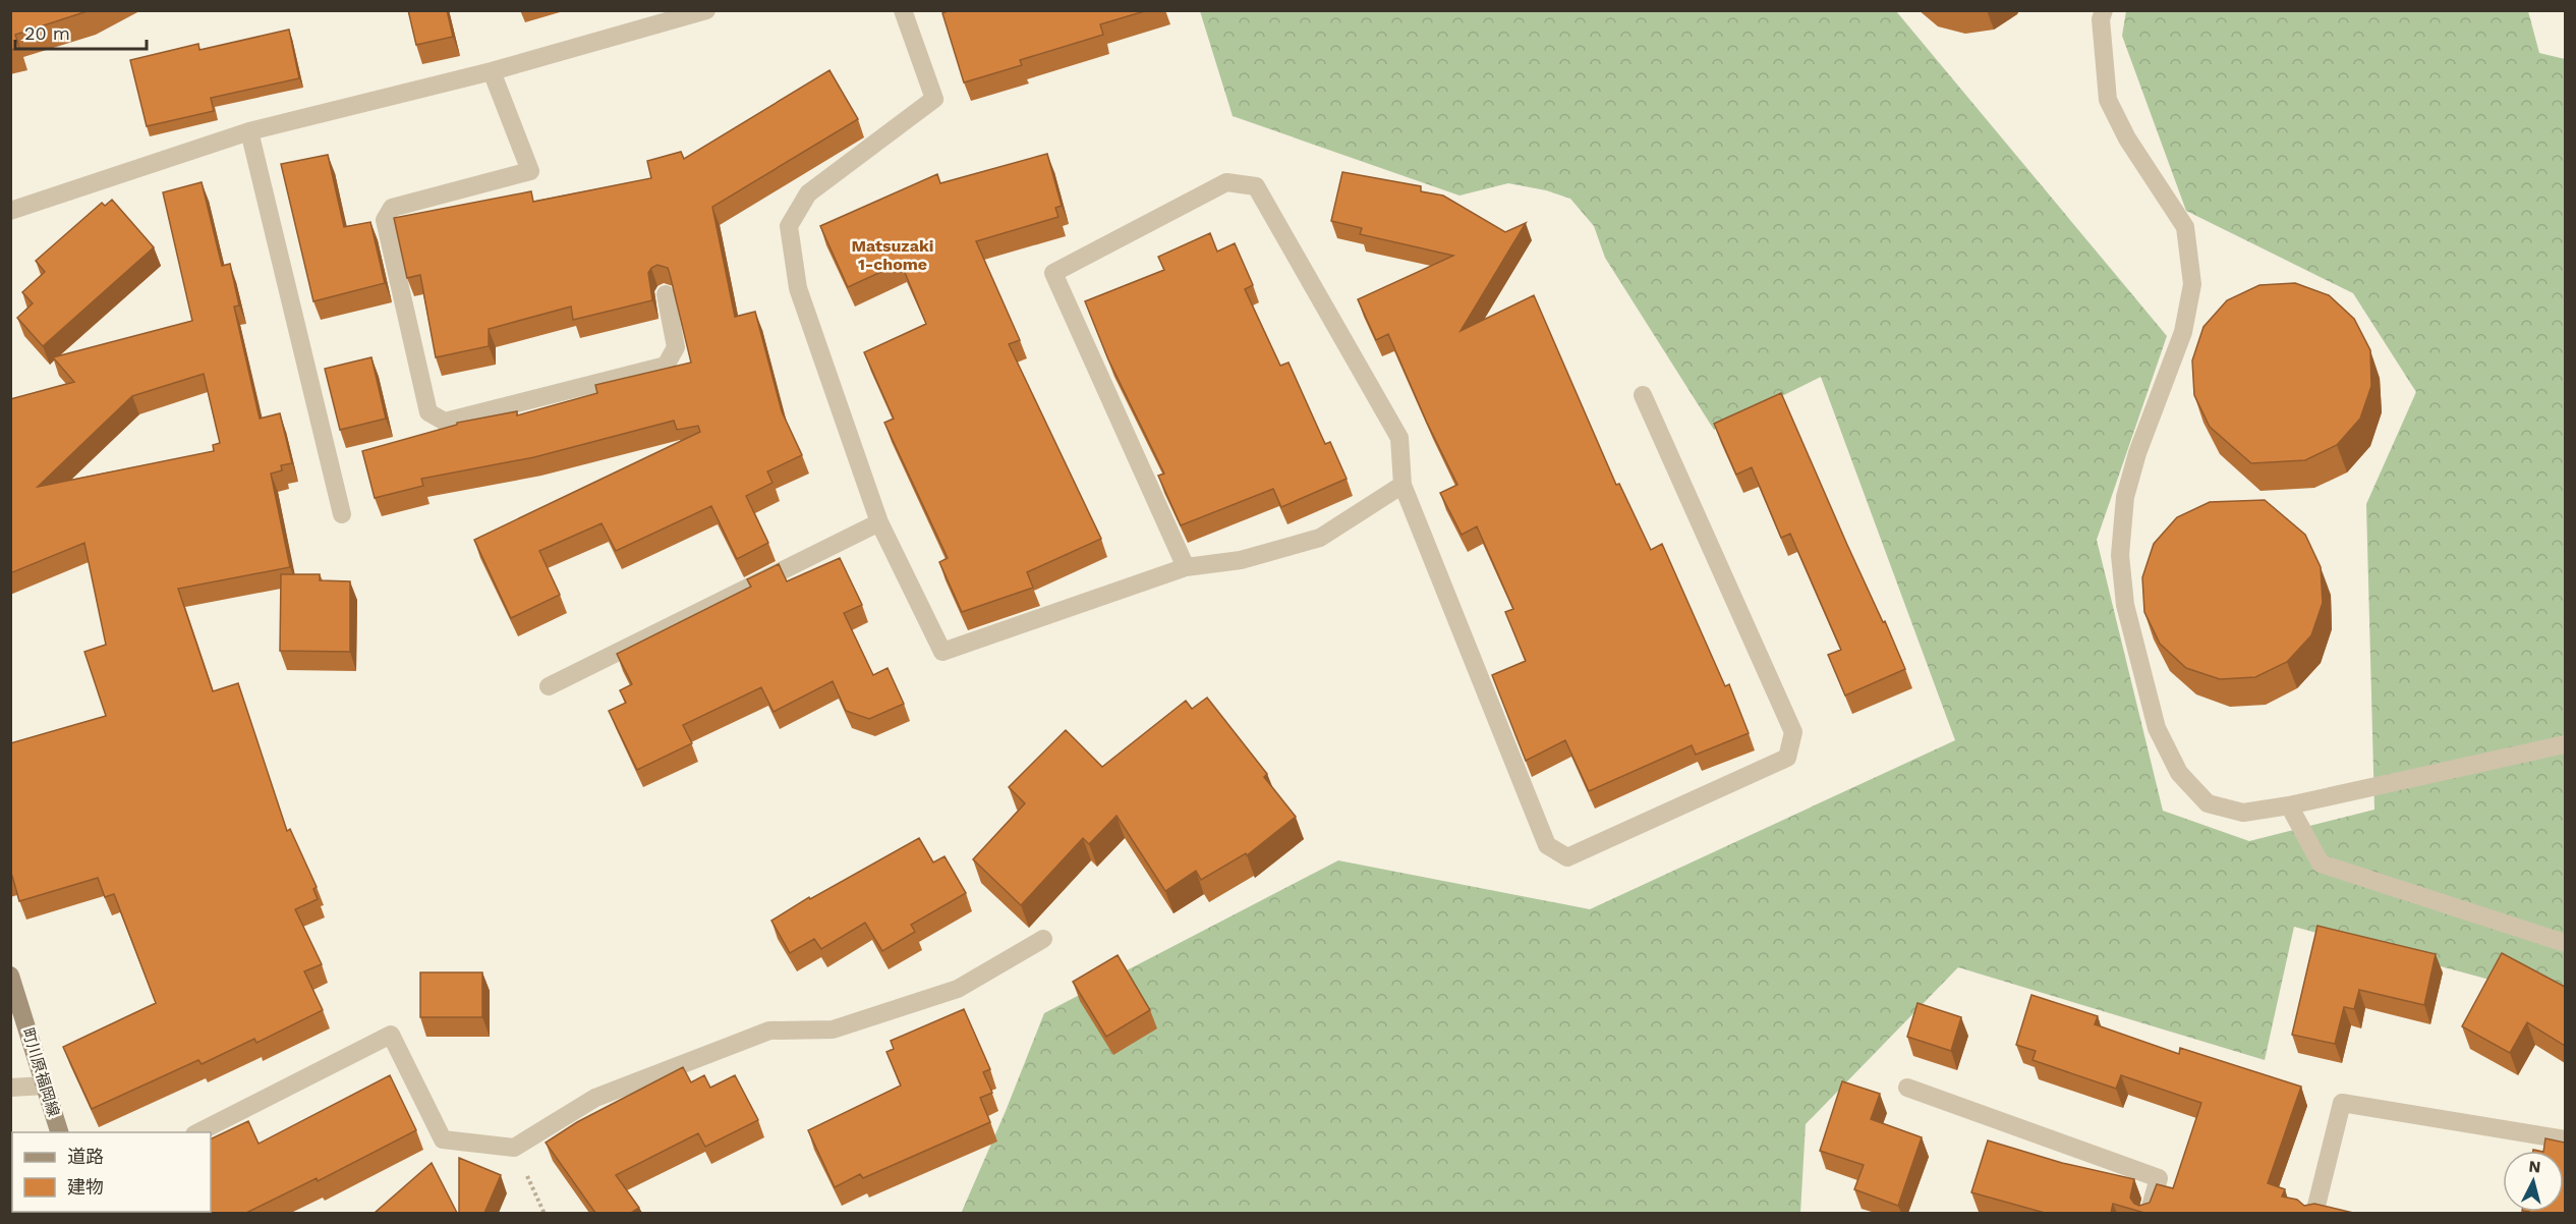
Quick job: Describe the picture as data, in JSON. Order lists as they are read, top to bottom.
{
  "streets": {
    "main road": ["町川原福岡線"]
  },
  "districts": ["Matsuzaki 1-chome"],
  "legend": ["道路", "建物"],
  "scale_bar": "20 m",
  "north": "top"
}
